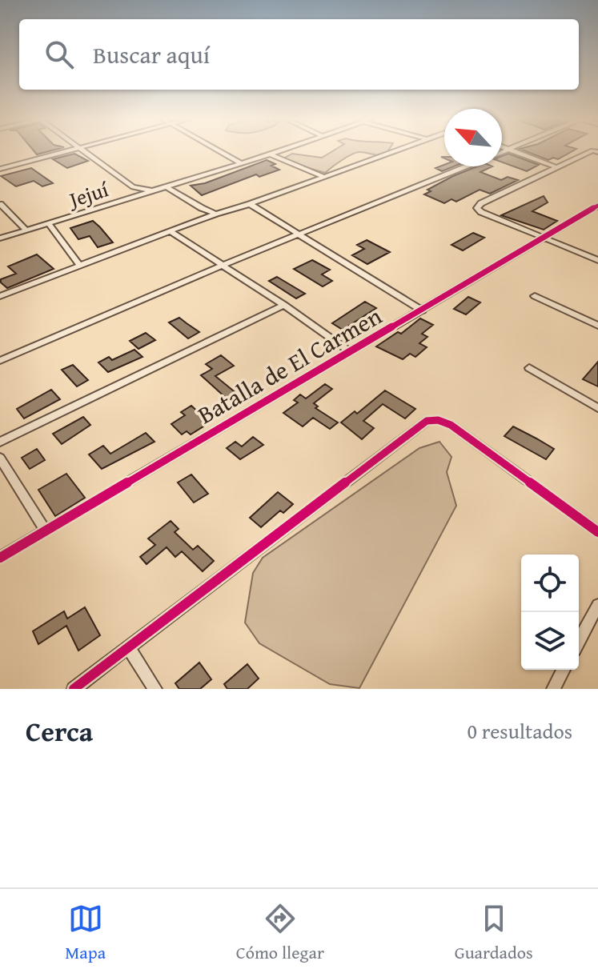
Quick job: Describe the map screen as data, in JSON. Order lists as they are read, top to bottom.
{
  "streets": {
    "street": ["Jejuí", "Batalla de El Carmen"]
  },
  "north": "top left",
  "page": {
    "search": "Buscar aquí",
    "heading": ["Cerca", "0 resultados"],
    "nav": ["Mapa", "Cómo llegar", "Guardados"]
  }
}
